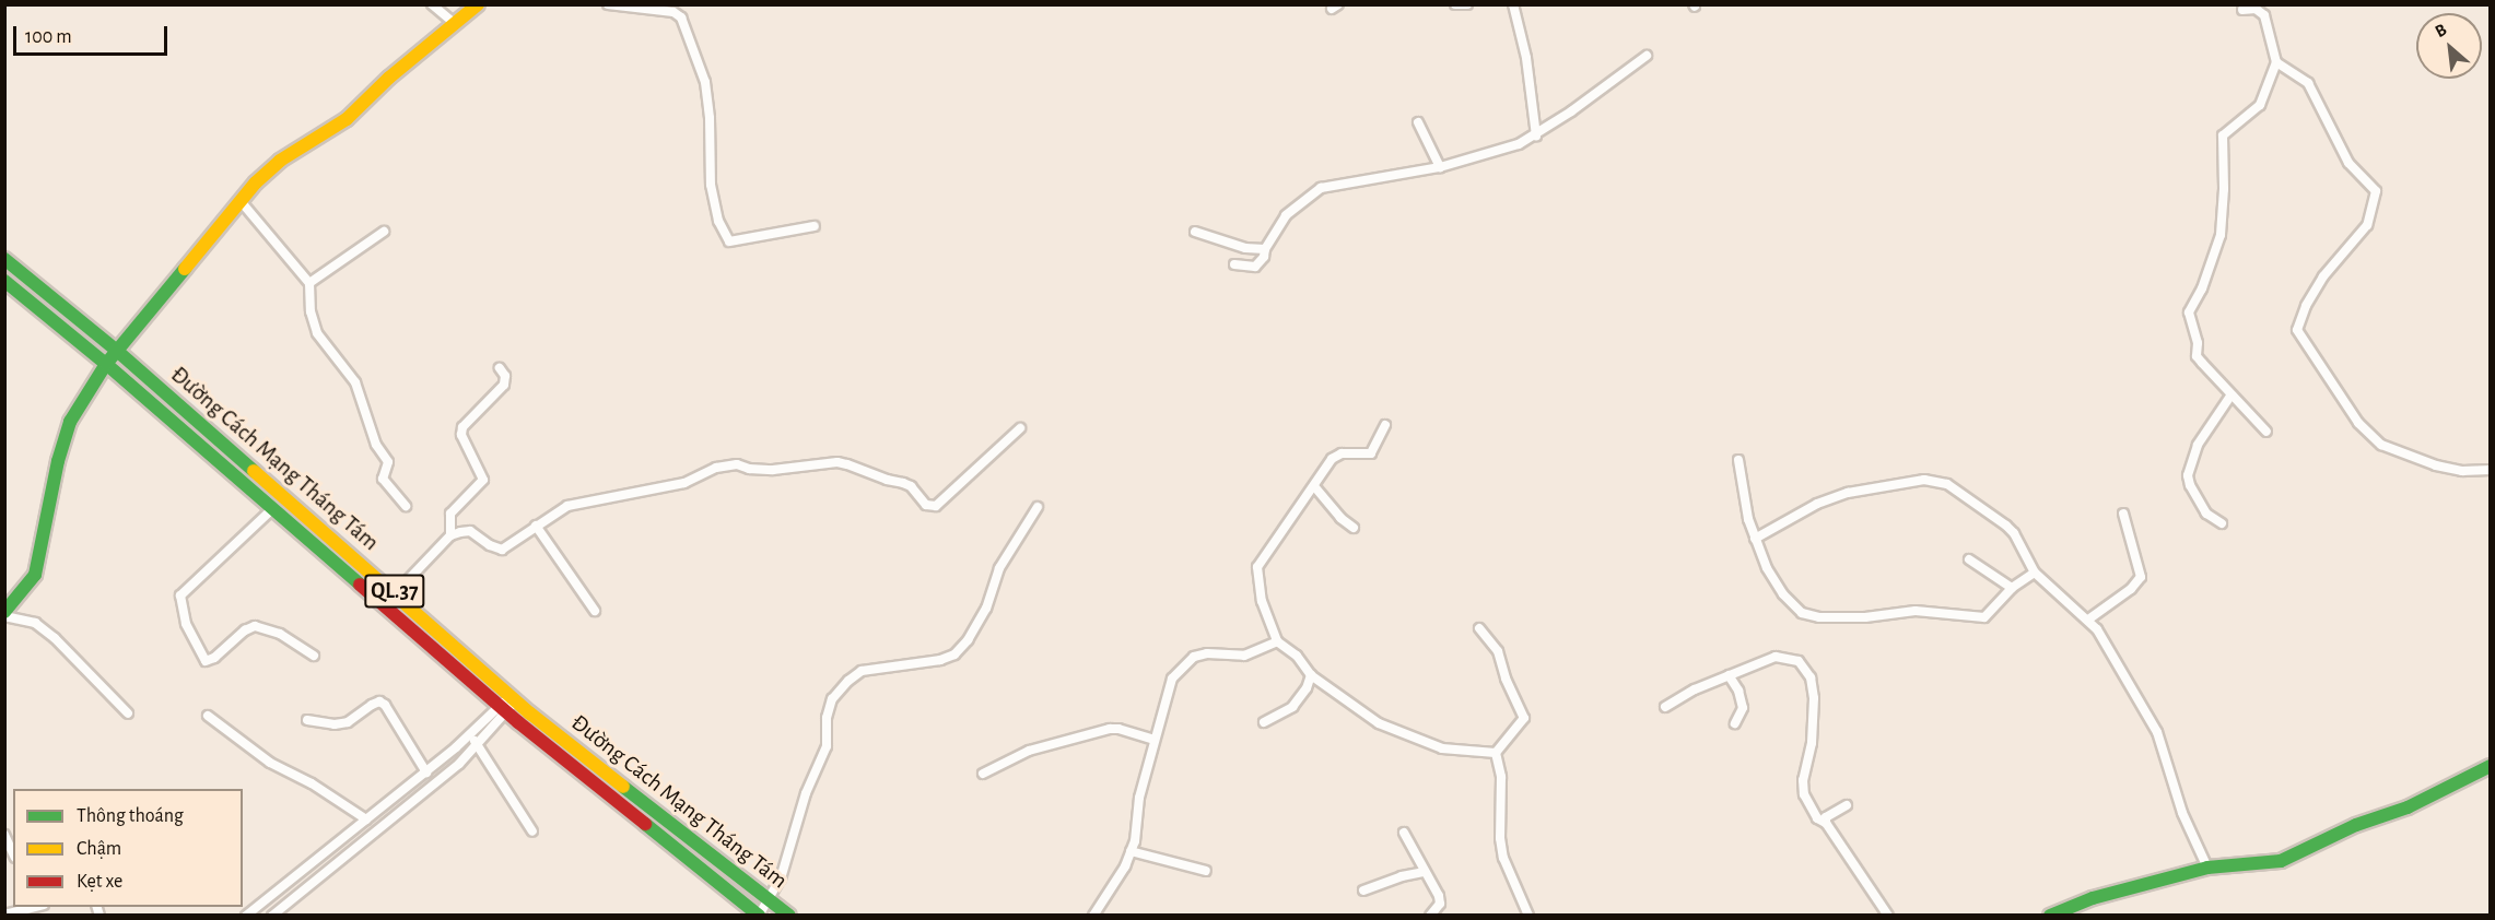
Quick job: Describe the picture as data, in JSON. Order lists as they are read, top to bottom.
{
  "streets": {
    "main road": ["Đường Cách Mạng Tháng Tám", "QL.37"]
  },
  "legend": ["Thông thoáng", "Chậm", "Kẹt xe"],
  "scale_bar": "100 m",
  "north": "top left"
}
